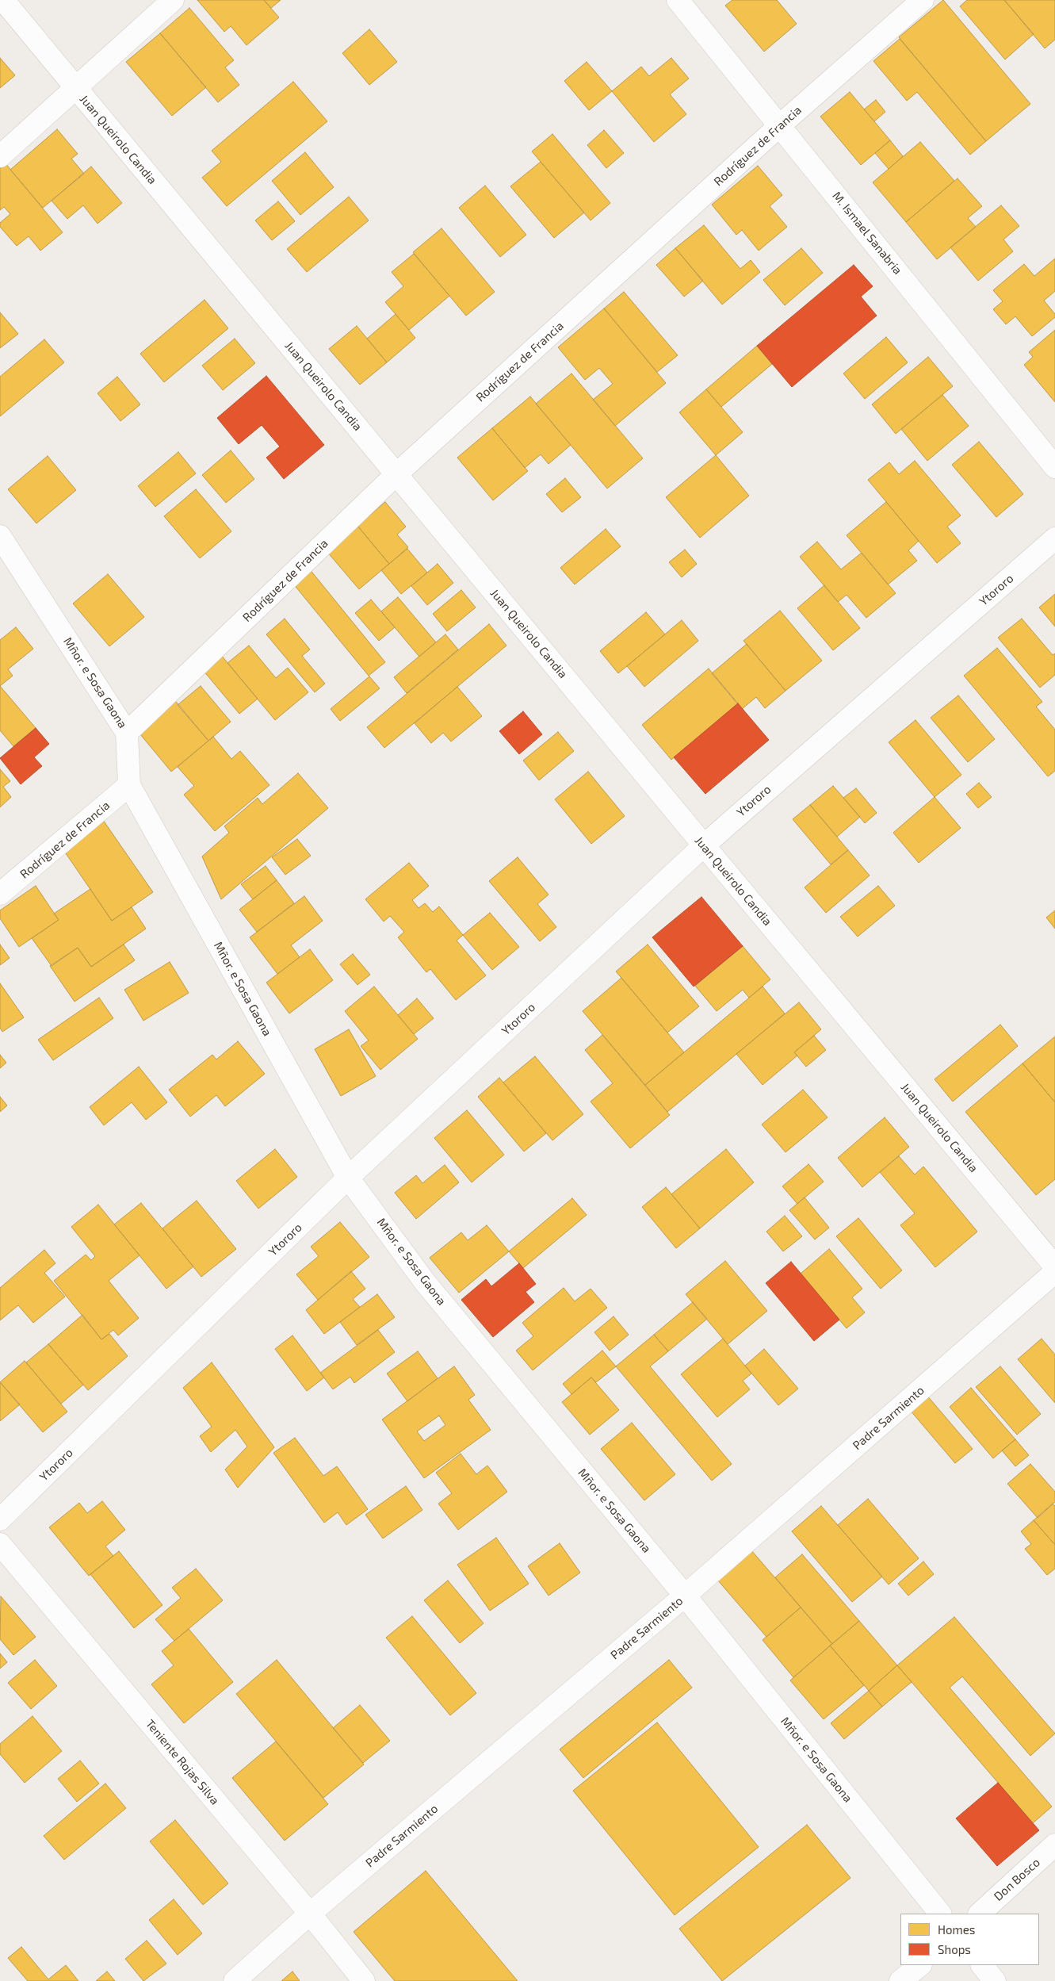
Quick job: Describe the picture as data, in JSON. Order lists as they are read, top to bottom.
{
  "streets": {
    "street": [
      "Juan Queirolo Candia",
      "Rodríguez de Francia",
      "M. Ismael Sanabria",
      "Ytororo",
      "Mñor. e Sosa Gaona",
      "Padre Sarmiento",
      "Teniente Rojas Silva",
      "Don Bosco"
    ]
  },
  "crossings": [
    ["Juan Queirolo Candia", "Rodríguez de Francia"],
    ["Juan Queirolo Candia", "Ytororo"],
    ["Rodríguez de Francia", "M. Ismael Sanabria"],
    ["Rodríguez de Francia", "Mñor. e Sosa Gaona"],
    ["Ytororo", "Mñor. e Sosa Gaona"],
    ["Mñor. e Sosa Gaona", "Padre Sarmiento"],
    ["Padre Sarmiento", "Teniente Rojas Silva"]
  ],
  "legend": ["Homes", "Shops"]
}
